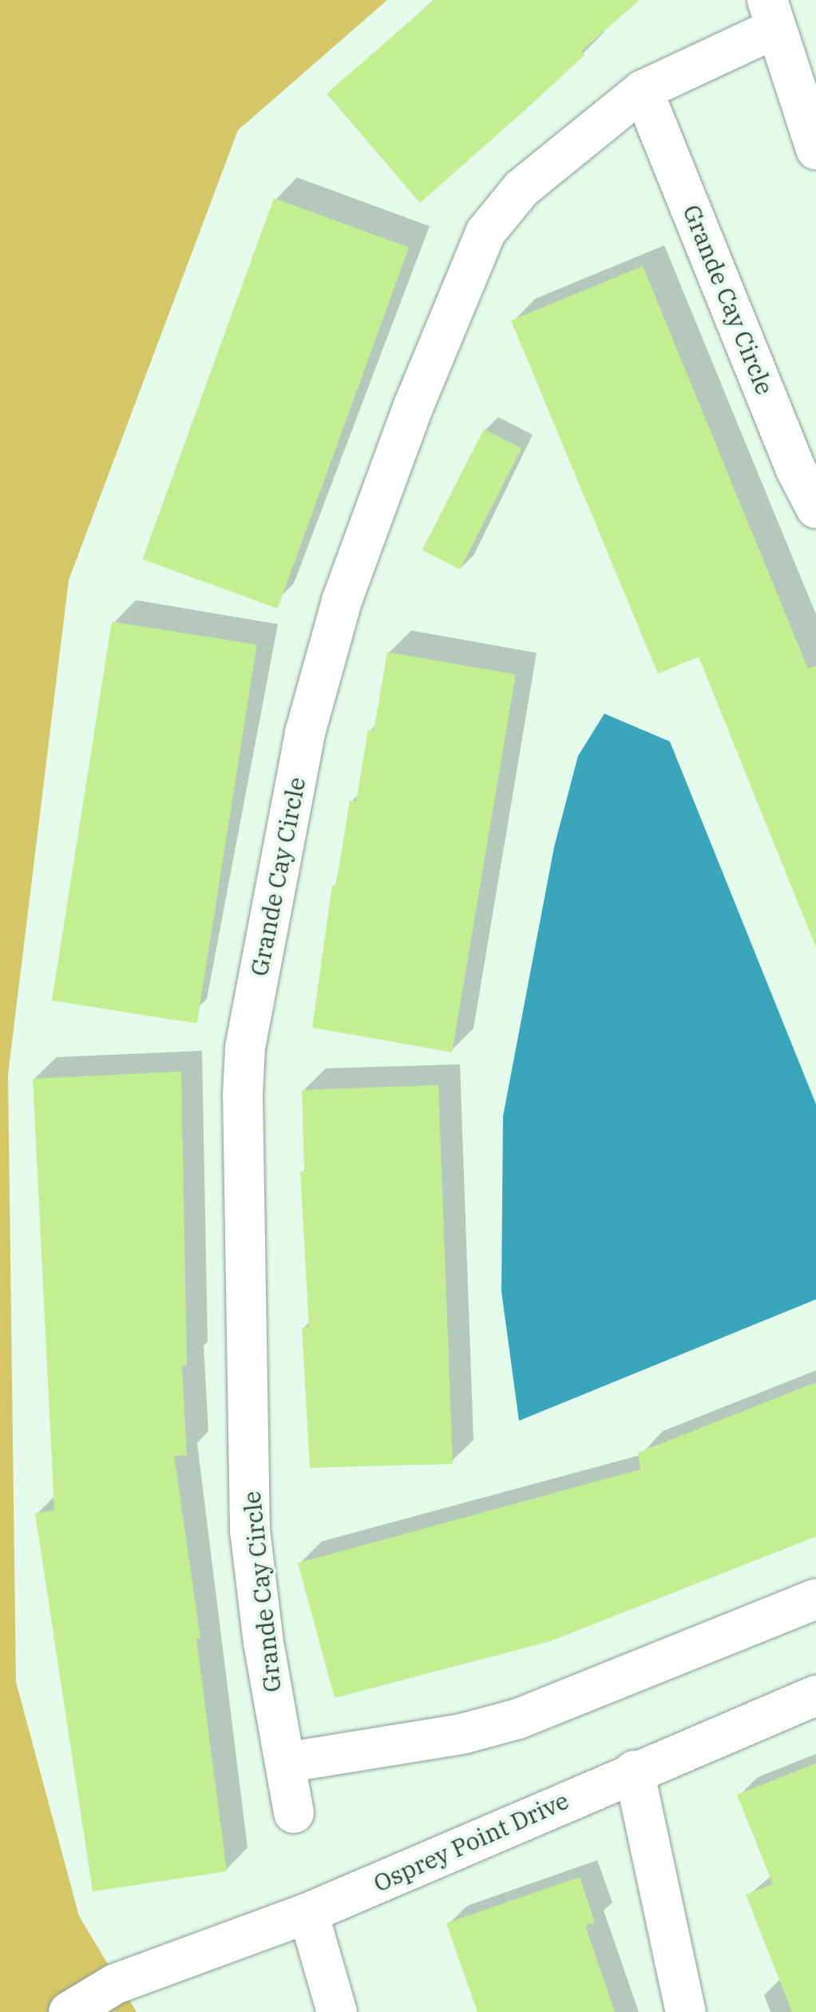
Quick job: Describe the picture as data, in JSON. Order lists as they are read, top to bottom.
{
  "streets": {
    "street": ["Grande Cay Circle", "Osprey Point Drive"]
  }
}
